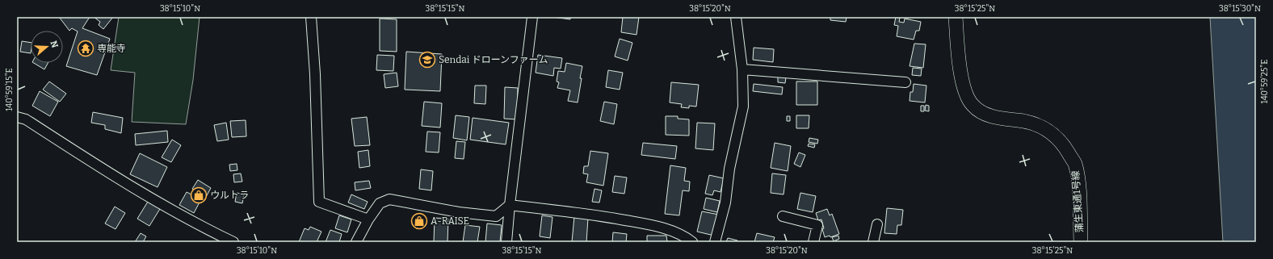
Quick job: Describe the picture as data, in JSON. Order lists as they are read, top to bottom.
{
  "streets": {
    "street": ["蒲生東通1号線"]
  },
  "places": {
    "temple": ["専能寺"],
    "school or university": ["Sendai ドローンファーム"],
    "shop": ["ウルトラ", "A-RAISE"]
  },
  "north": "right",
  "coordinates": [
    "38°15'10\"N",
    "38°15'15\"N",
    "38°15'20\"N",
    "38°15'25\"N",
    "38°15'30\"N",
    "140°59'25\"E",
    "140°59'15\"E"
  ]
}
